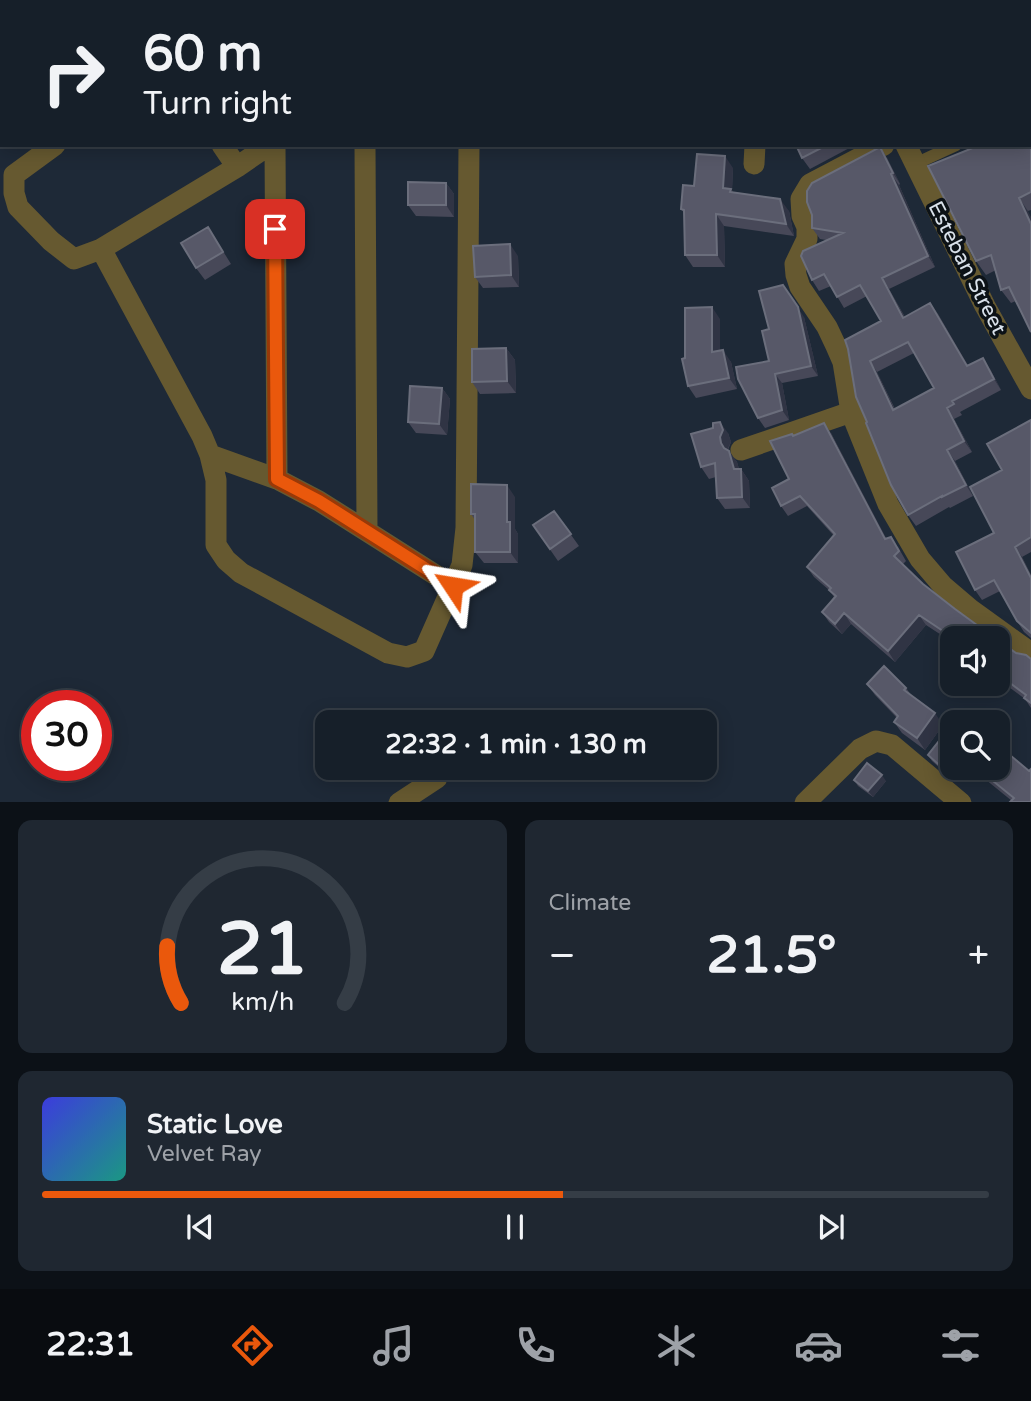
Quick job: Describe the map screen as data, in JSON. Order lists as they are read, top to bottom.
{
  "streets": {
    "street": ["Esteban Street"]
  },
  "page": {
    "turn": ["60 m", "Turn right"],
    "limit": "30",
    "trip": "22:32 · 1 min · 130 m",
    "tile": "Climate",
    "heat": ["−", "21.5°", "+"],
    "song": ["Static Love", "Velvet Ray"],
    "tabs": "22:31",
    "gauge": ["21", "km/h"]
  }
}
